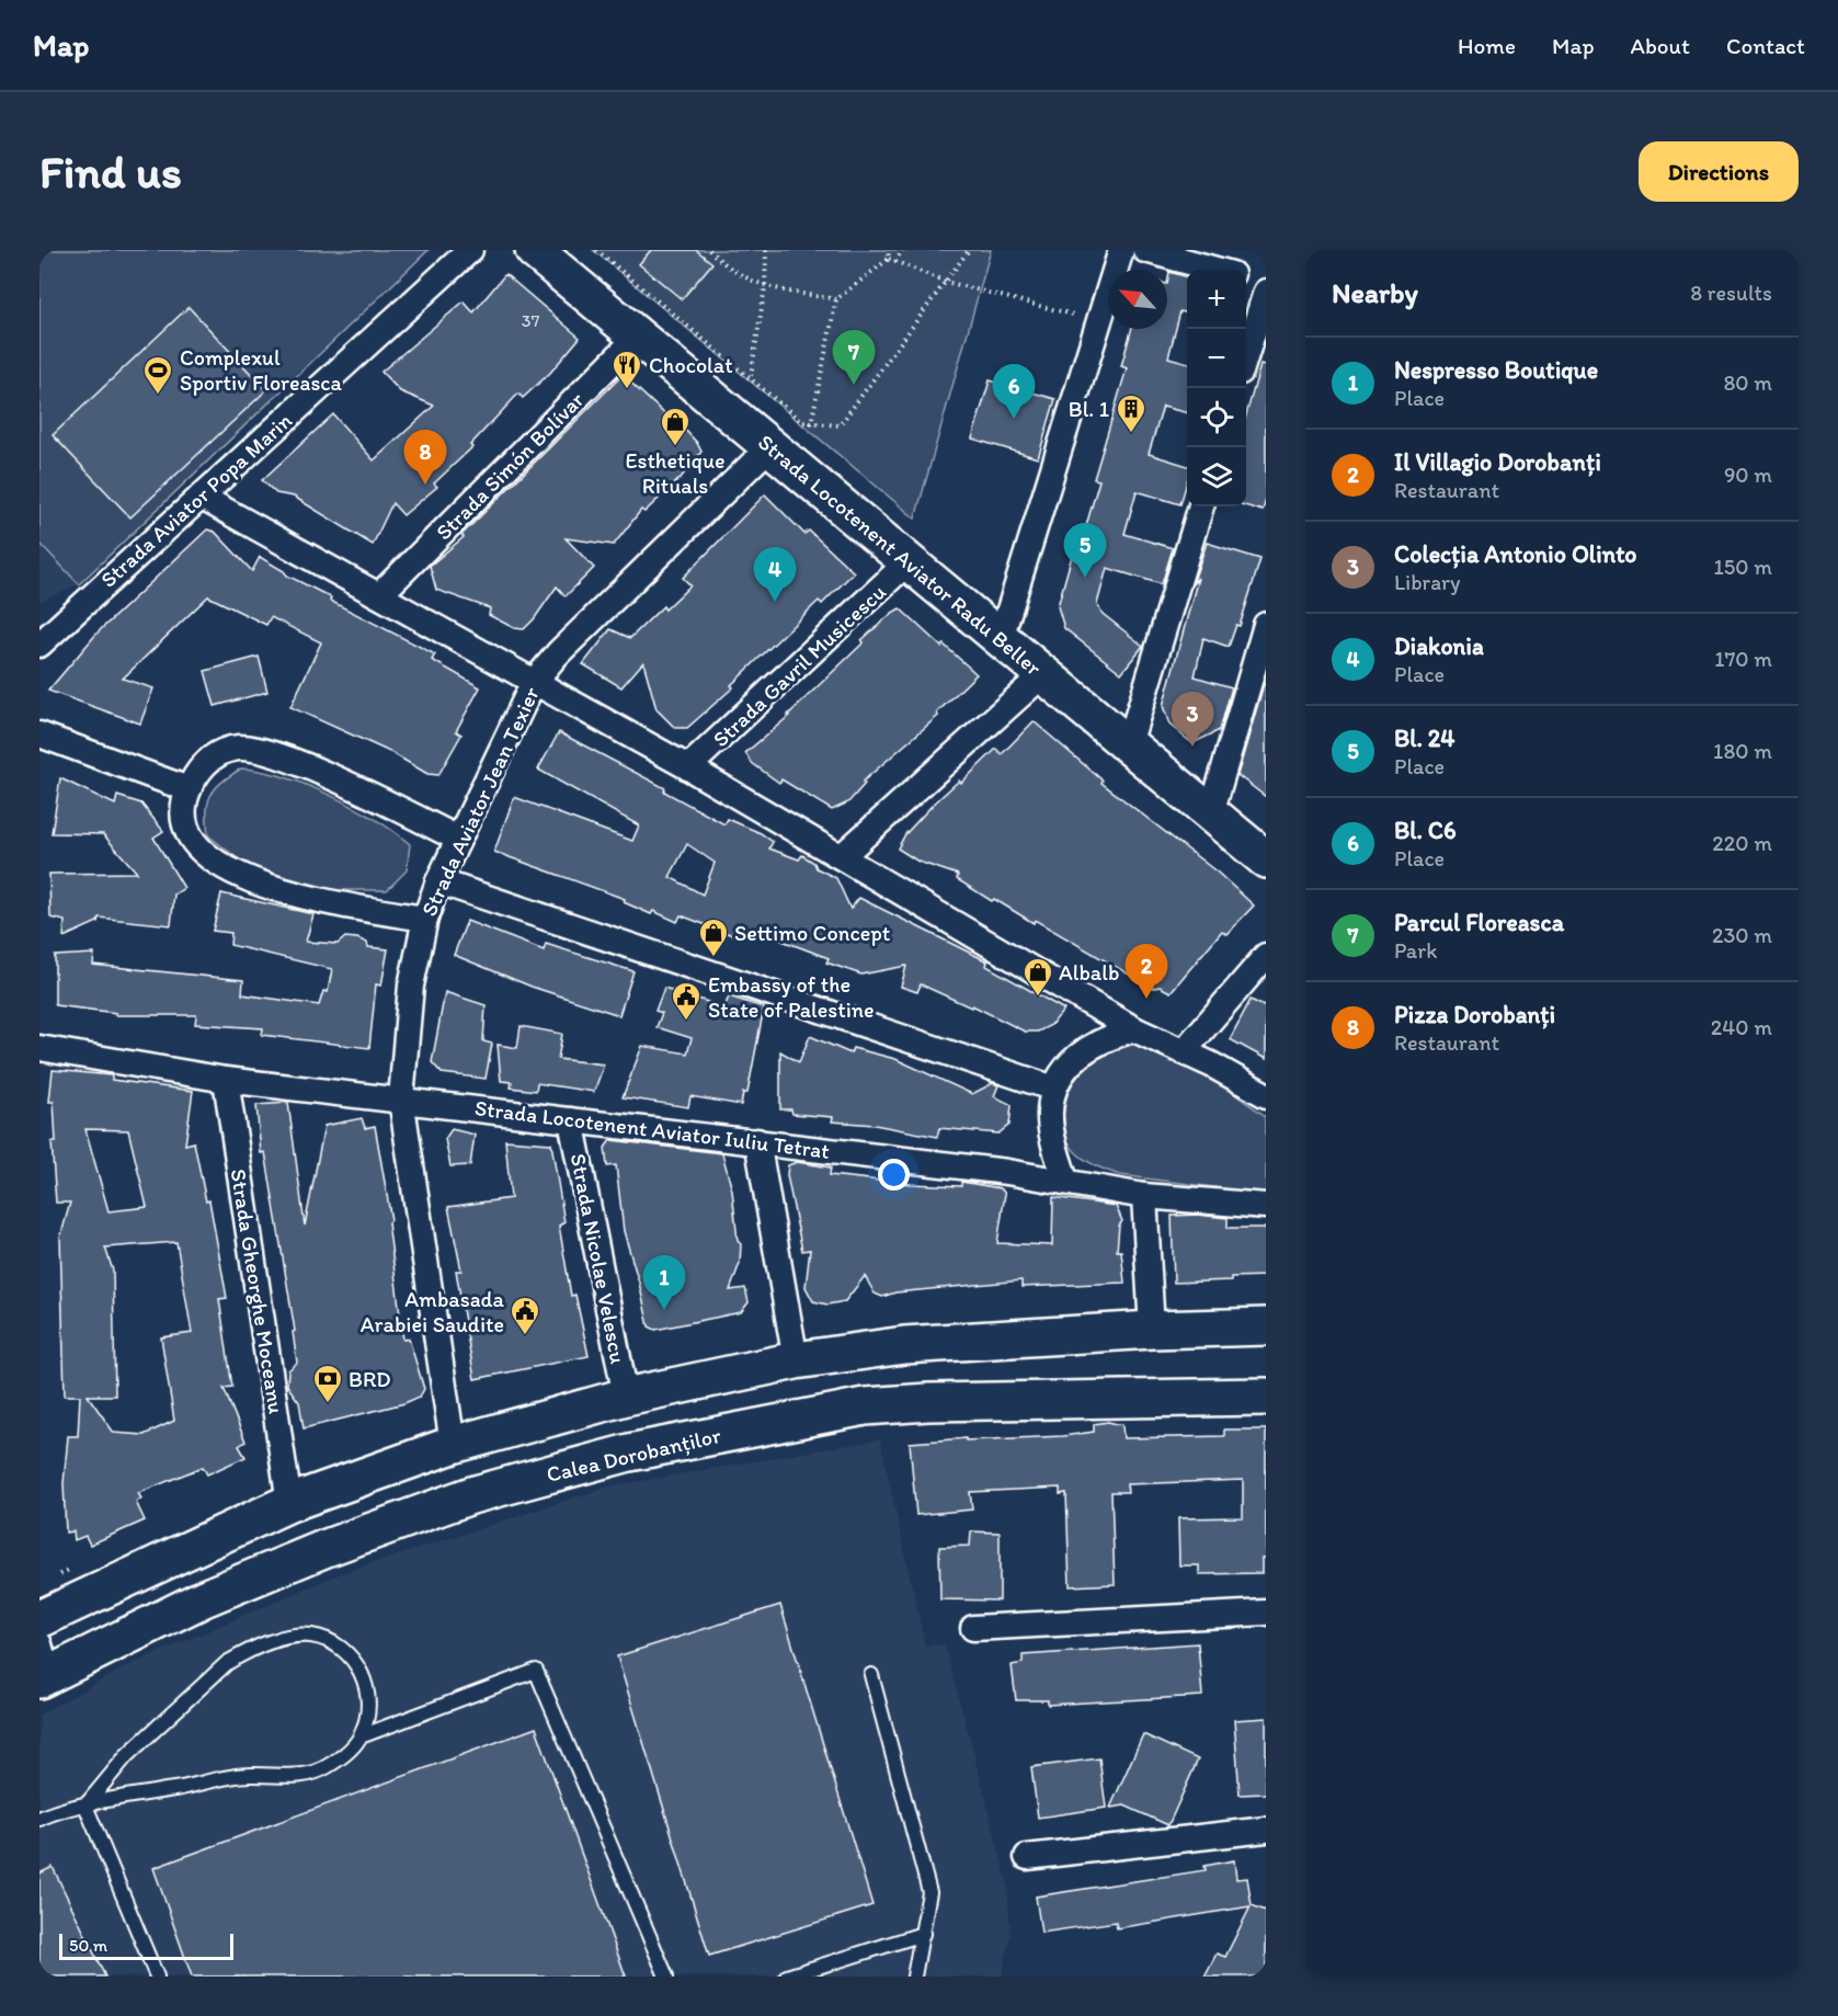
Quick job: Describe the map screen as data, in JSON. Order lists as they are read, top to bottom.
{
  "streets": {
    "main road": ["Strada Locotenent Aviator Radu Beller", "Calea Dorobanților"],
    "street": [
      "Strada Simón Bolívar",
      "Strada Aviator Popa Marin",
      "Strada Gavril Musicescu",
      "Strada Aviator Jean Texier",
      "Strada Locotenent Aviator Iuliu Tetrat",
      "Strada Nicolae Velescu",
      "Strada Gheorghe Moceanu"
    ]
  },
  "crossings": [
    ["Strada Simón Bolívar", "Strada Locotenent Aviator Radu Beller"],
    ["Strada Locotenent Aviator Radu Beller", "Strada Gavril Musicescu"],
    ["Strada Locotenent Aviator Radu Beller", "Strada Aviator Jean Texier"],
    ["Strada Aviator Jean Texier", "Strada Locotenent Aviator Iuliu Tetrat"],
    ["Strada Locotenent Aviator Iuliu Tetrat", "Strada Nicolae Velescu"],
    ["Strada Locotenent Aviator Iuliu Tetrat", "Strada Gheorghe Moceanu"]
  ],
  "places": {
    "restaurant": ["Chocolat"],
    "sports": ["Complexul Sportiv Floreasca"],
    "building": ["Bl. 1"],
    "shop": ["Esthetique Rituals", "Settimo Concept", "Albalb"],
    "public building": ["Embassy of the State of Palestine", "Ambasada Arabiei Saudite"],
    "bank": ["BRD"]
  },
  "house_numbers": ["37"],
  "scale_bar": "50 m",
  "north": "top left",
  "page": {
    "header": "Map",
    "nav": [
      "Home",
      "Map",
      "About",
      "Contact"
    ],
    "buttons": "Directions",
    "title": "Find us",
    "heading": ["Nearby", "8 results"],
    "map_buttons": ["+", "−"],
    "pins": [
      "7",
      "6",
      "8",
      "5",
      "4",
      "3",
      "2",
      "1"
    ],
    "list": [
      {
        "mark": "1",
        "name": "Nespresso Boutique",
        "note": "Place",
        "value": "80 m"
      },
      {
        "mark": "2",
        "name": "Il Villagio Dorobanți",
        "note": "Restaurant",
        "value": "90 m"
      },
      {
        "mark": "3",
        "name": "Colecția Antonio Olinto",
        "note": "Library",
        "value": "150 m"
      },
      {
        "mark": "4",
        "name": "Diakonia",
        "note": "Place",
        "value": "170 m"
      },
      {
        "mark": "5",
        "name": "Bl. 24",
        "note": "Place",
        "value": "180 m"
      },
      {
        "mark": "6",
        "name": "Bl. C6",
        "note": "Place",
        "value": "220 m"
      },
      {
        "mark": "7",
        "name": "Parcul Floreasca",
        "note": "Park",
        "value": "230 m"
      },
      {
        "mark": "8",
        "name": "Pizza Dorobanți",
        "note": "Restaurant",
        "value": "240 m"
      }
    ],
    "scale": "50 m"
  }
}
